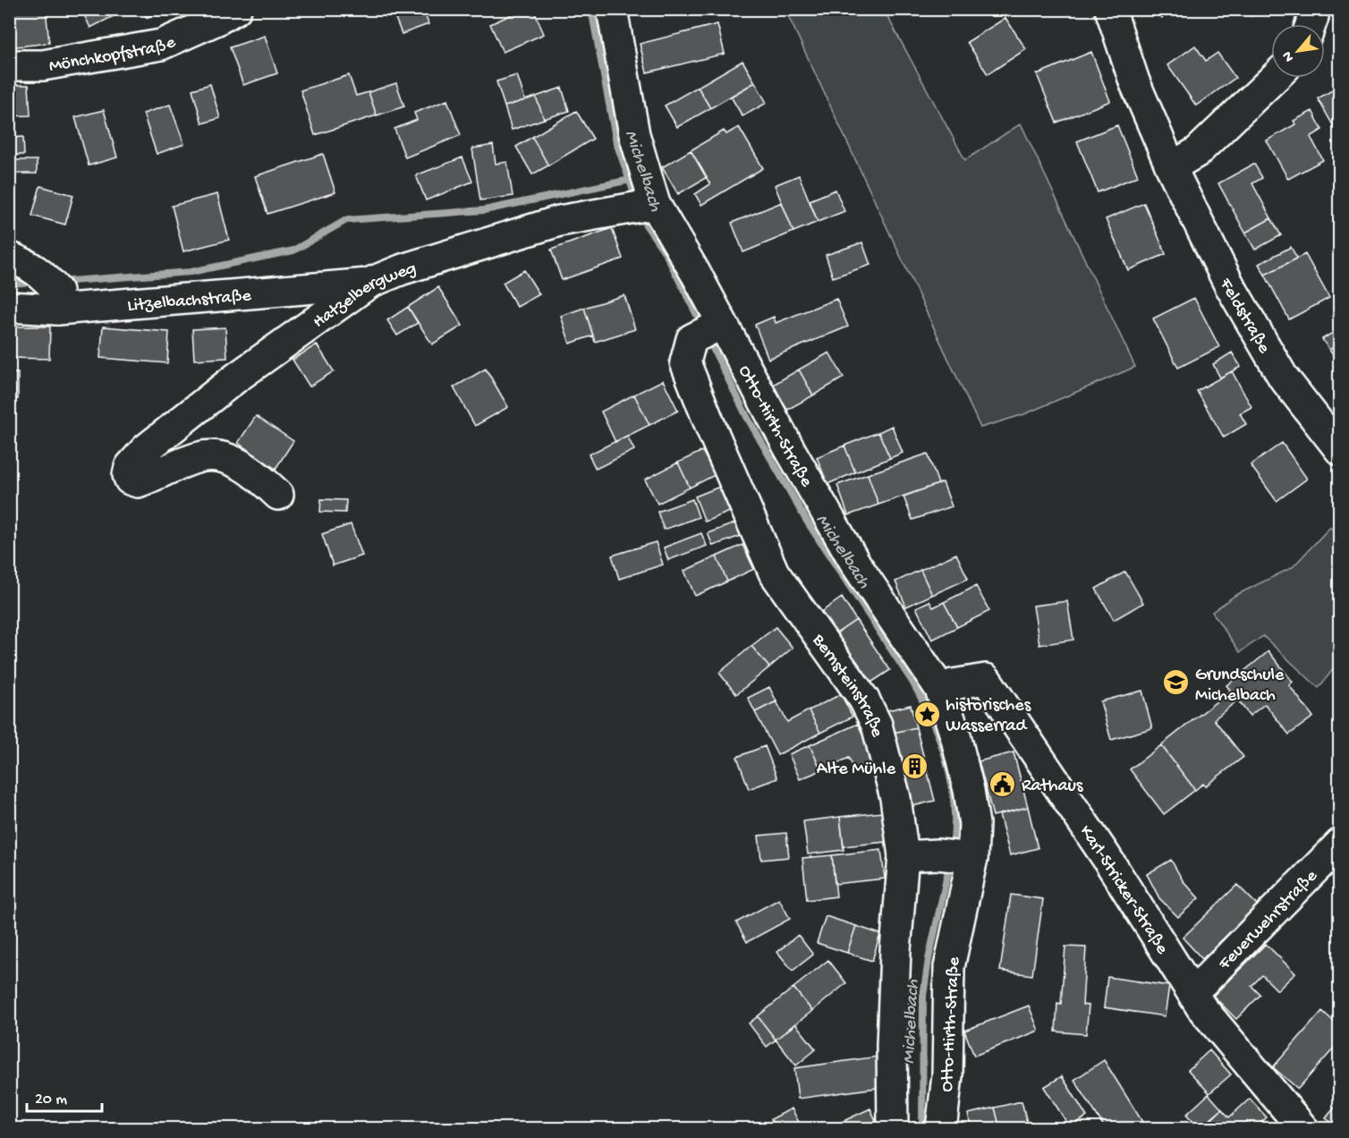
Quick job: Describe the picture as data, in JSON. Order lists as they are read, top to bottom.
{
  "streets": {
    "street": [
      "Mönchkopfstraße",
      "Hatzelbergweg",
      "Litzelbachstraße",
      "Feldstraße",
      "Otto-Hirth-Straße",
      "Bernsteinstraße",
      "Karl-Stricker-Straße",
      "Feuerwehrstraße"
    ]
  },
  "crossings": [
    ["Hatzelbergweg", "Litzelbachstraße"],
    ["Hatzelbergweg", "Otto-Hirth-Straße"],
    ["Otto-Hirth-Straße", "Bernsteinstraße"],
    ["Otto-Hirth-Straße", "Karl-Stricker-Straße"],
    ["Karl-Stricker-Straße", "Feuerwehrstraße"]
  ],
  "water": ["Michelbach"],
  "places": {
    "school or university": ["Grundschule Michelbach"],
    "place": ["historisches Wasserrad"],
    "building": ["Alte Mühle"],
    "public building": ["Rathaus"]
  },
  "scale_bar": "20 m",
  "north": "bottom left"
}
